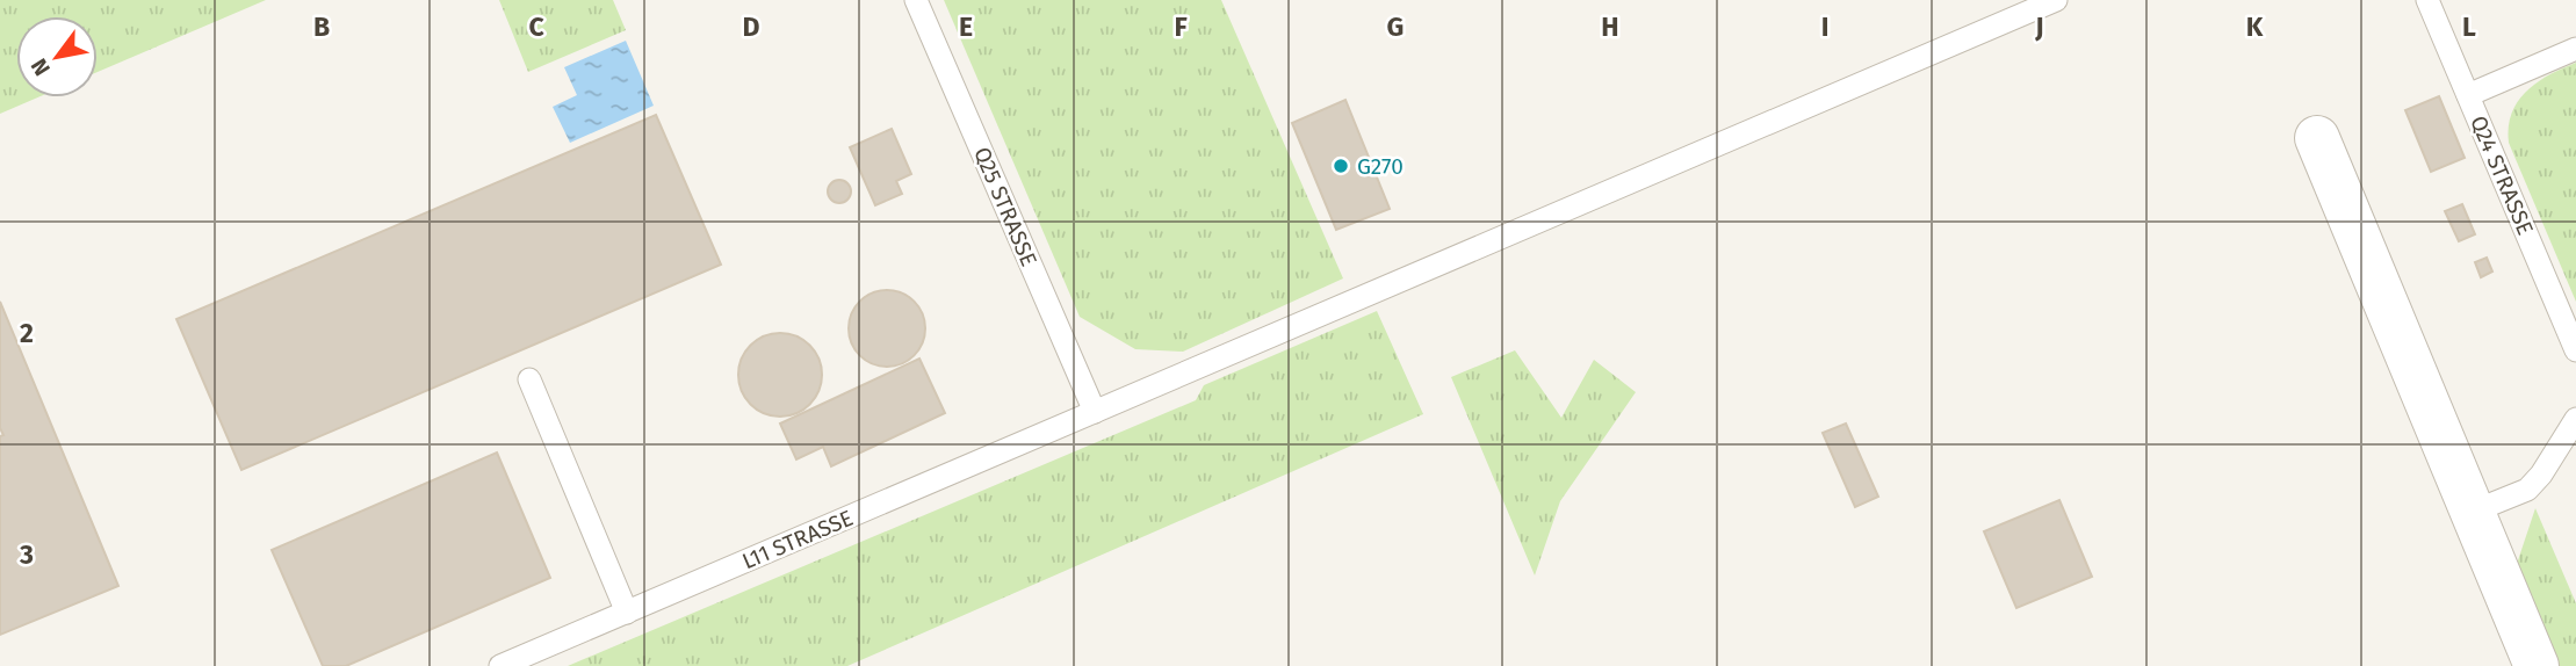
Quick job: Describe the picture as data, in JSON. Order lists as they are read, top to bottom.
{
  "streets": {
    "lane": ["Q24 STRASSE", "Q25 STRASSE", "L11 STRASSE"]
  },
  "crossings": [
    ["Q25 STRASSE", "L11 STRASSE"]
  ],
  "places": ["G270"],
  "north": "bottom left",
  "grid": {
    "columns": [
      "B",
      "C",
      "D",
      "E",
      "F",
      "G",
      "H",
      "I",
      "J",
      "K",
      "L"
    ],
    "rows": ["2", "3"]
  }
}
